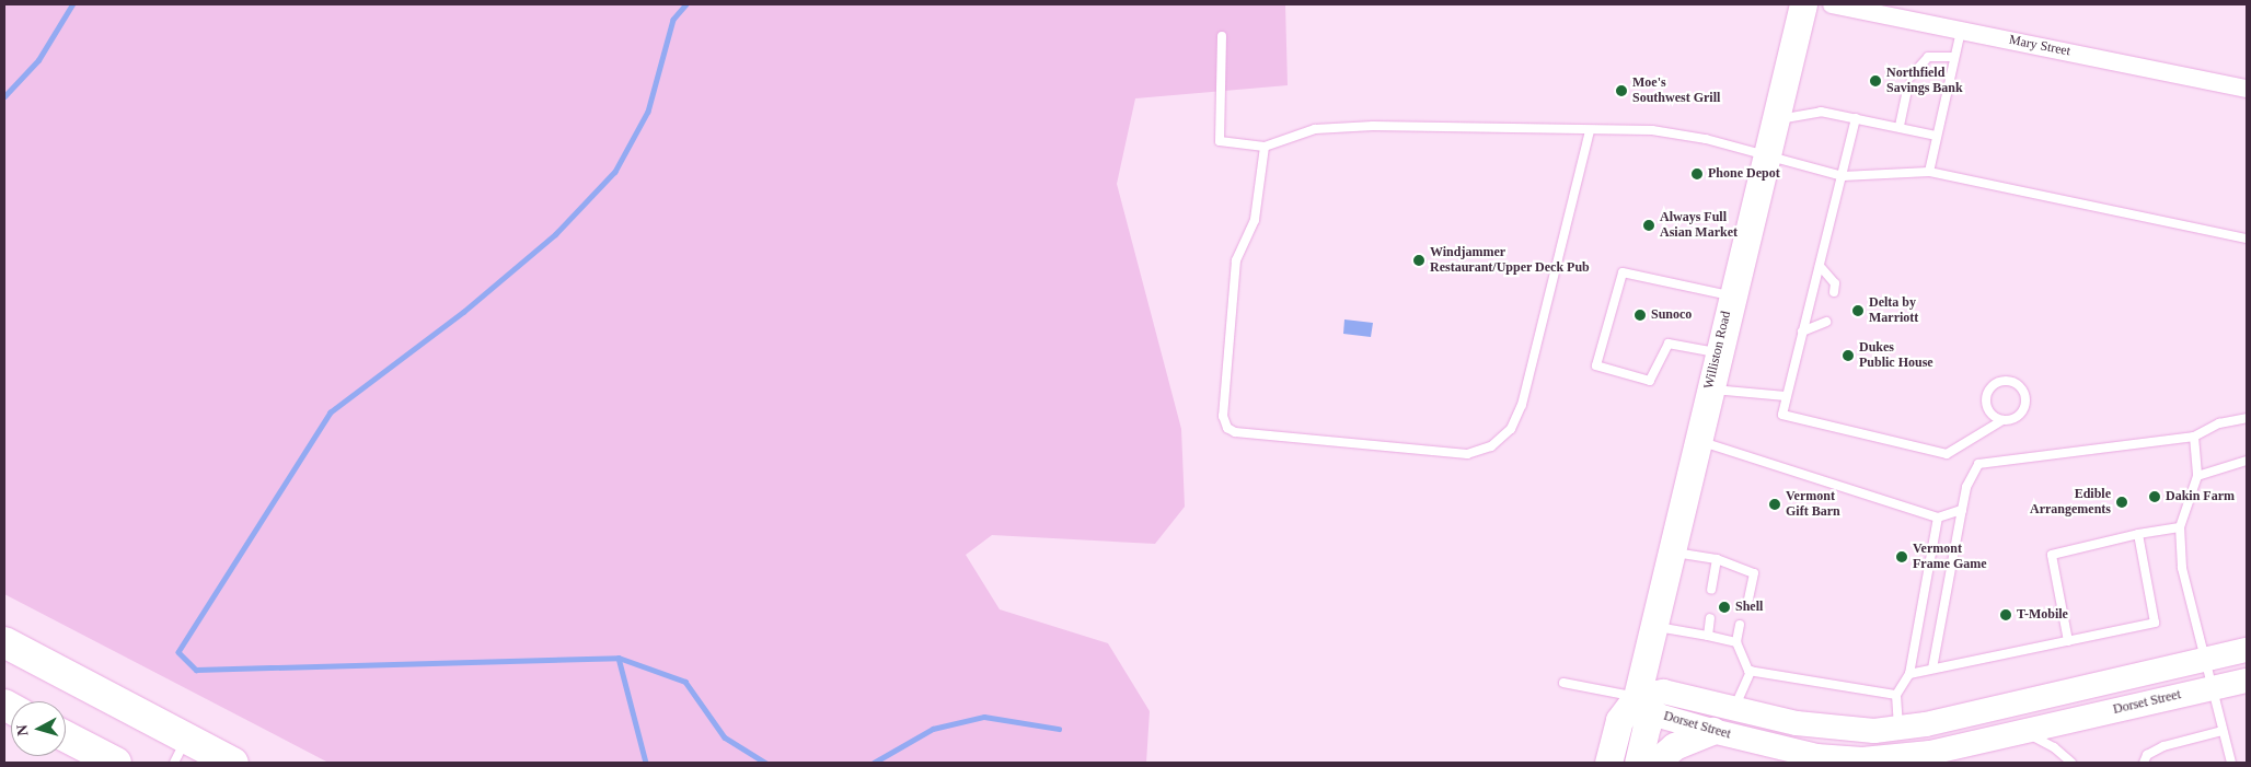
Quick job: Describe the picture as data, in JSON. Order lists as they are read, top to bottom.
{
  "streets": {
    "main road": ["Williston Road", "Dorset Street"],
    "street": ["Mary Street"]
  },
  "crossings": [
    ["Williston Road", "Dorset Street"]
  ],
  "places": [
    "Northfield Savings Bank",
    "Moe's Southwest Grill",
    "Phone Depot",
    "Always Full Asian Market",
    "Windjammer Restaurant/Upper Deck Pub",
    "Delta by Marriott",
    "Sunoco",
    "Dukes Public House",
    "Dakin Farm",
    "Edible Arrangements",
    "Vermont Gift Barn",
    "Vermont Frame Game",
    "Shell",
    "T-Mobile"
  ],
  "north": "left"
}
